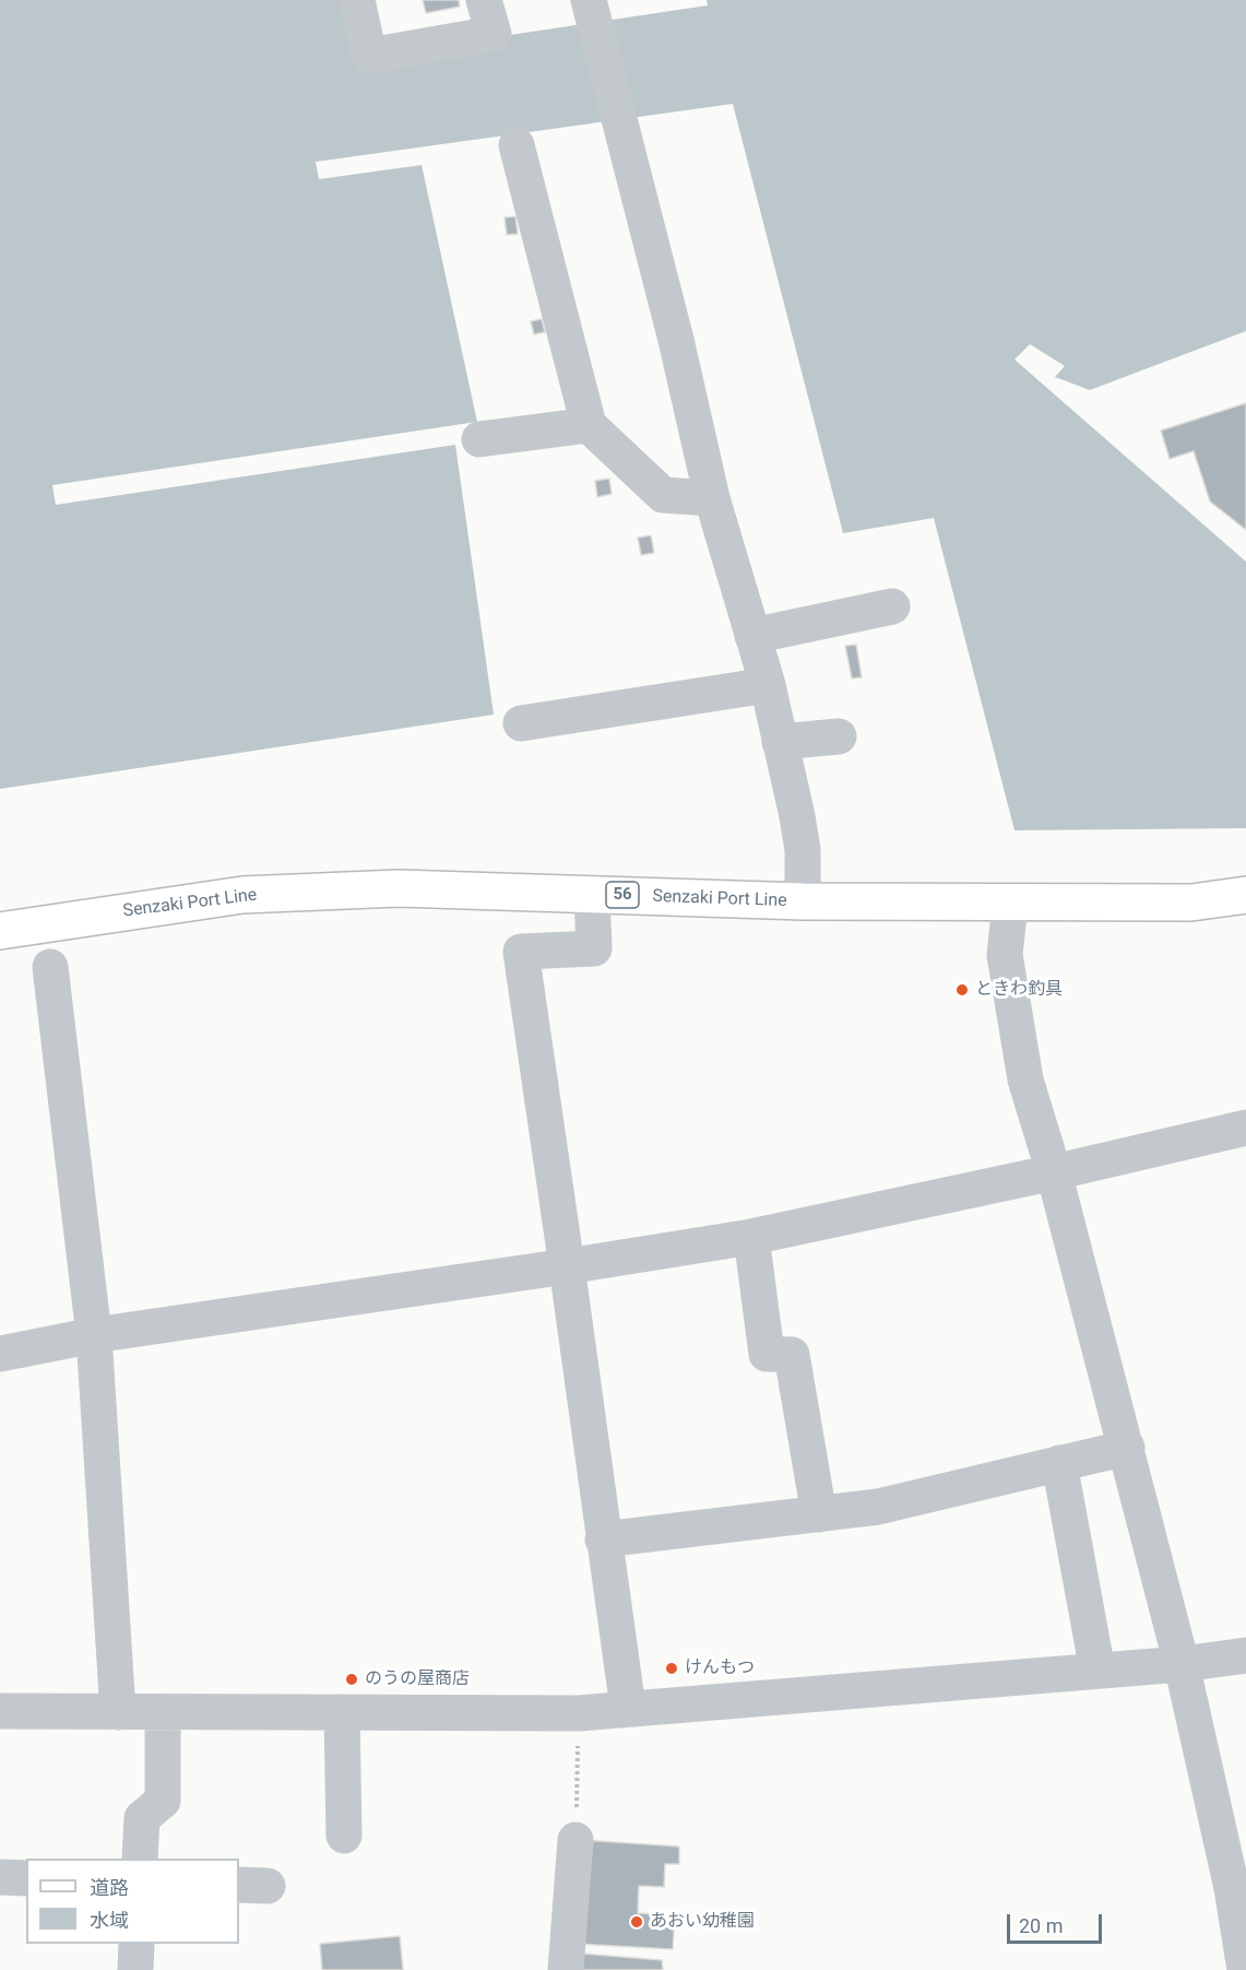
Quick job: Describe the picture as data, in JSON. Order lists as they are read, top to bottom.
{
  "streets": {
    "main road": ["56", "Senzaki Port Line"]
  },
  "places": [
    "ときわ釣具",
    "けんもつ",
    "のうの屋商店",
    "あおい幼稚園"
  ],
  "legend": ["道路", "水域"],
  "scale_bar": "20 m"
}
